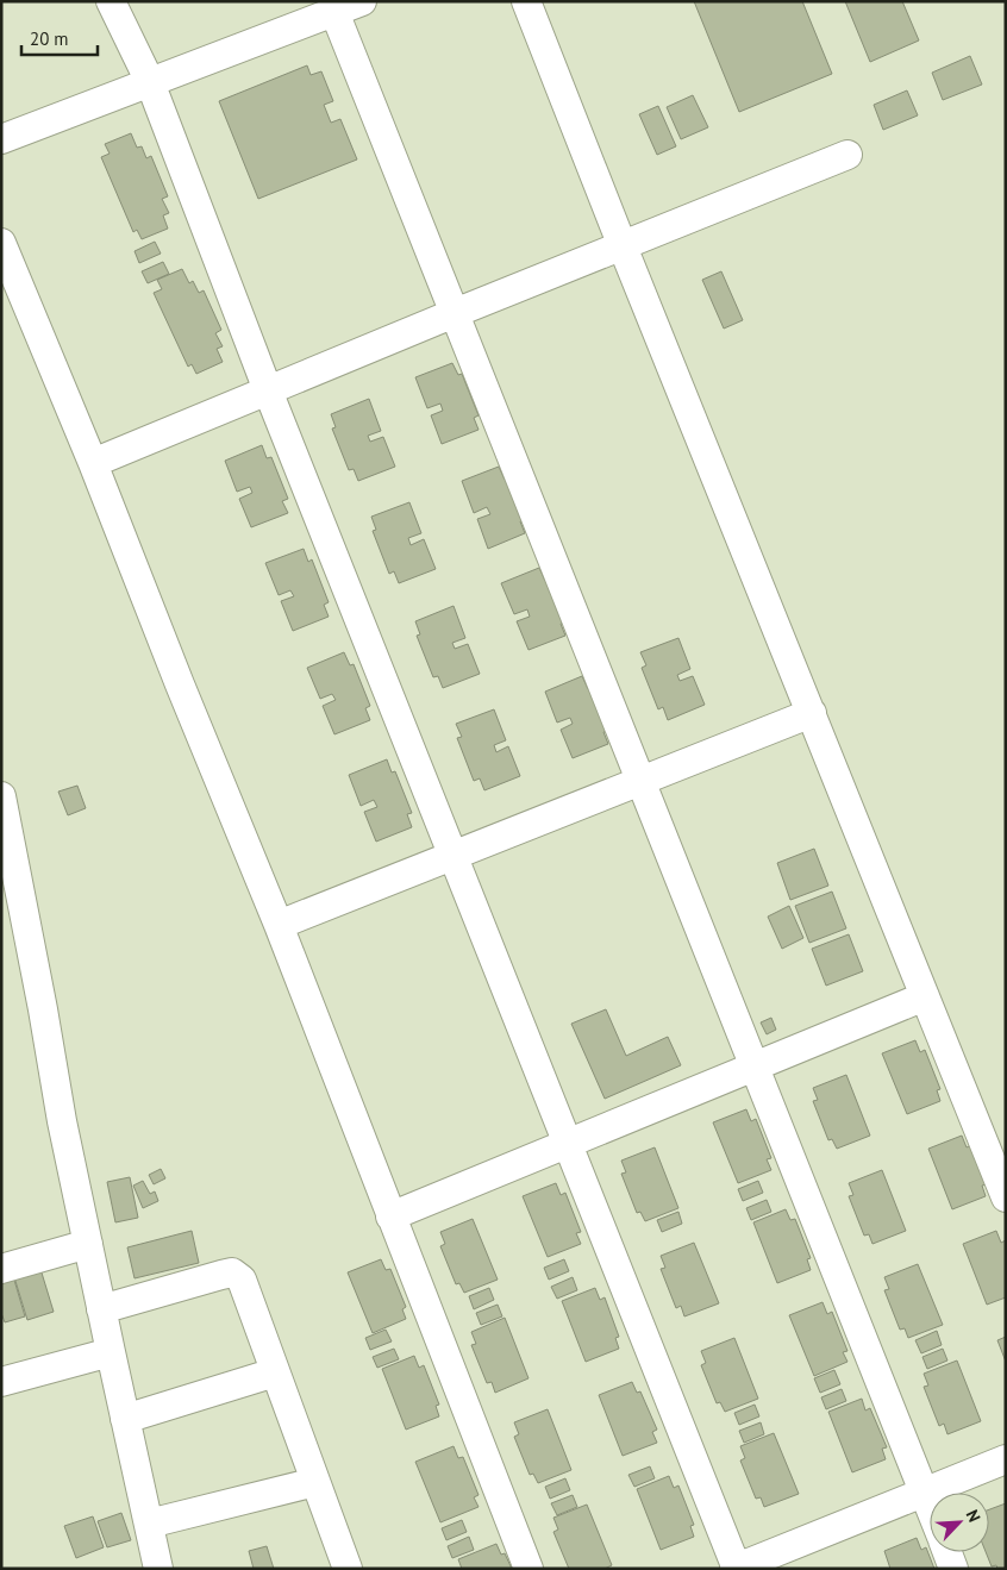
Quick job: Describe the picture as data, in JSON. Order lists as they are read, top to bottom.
{
  "scale_bar": "20 m",
  "north": "top right"
}
